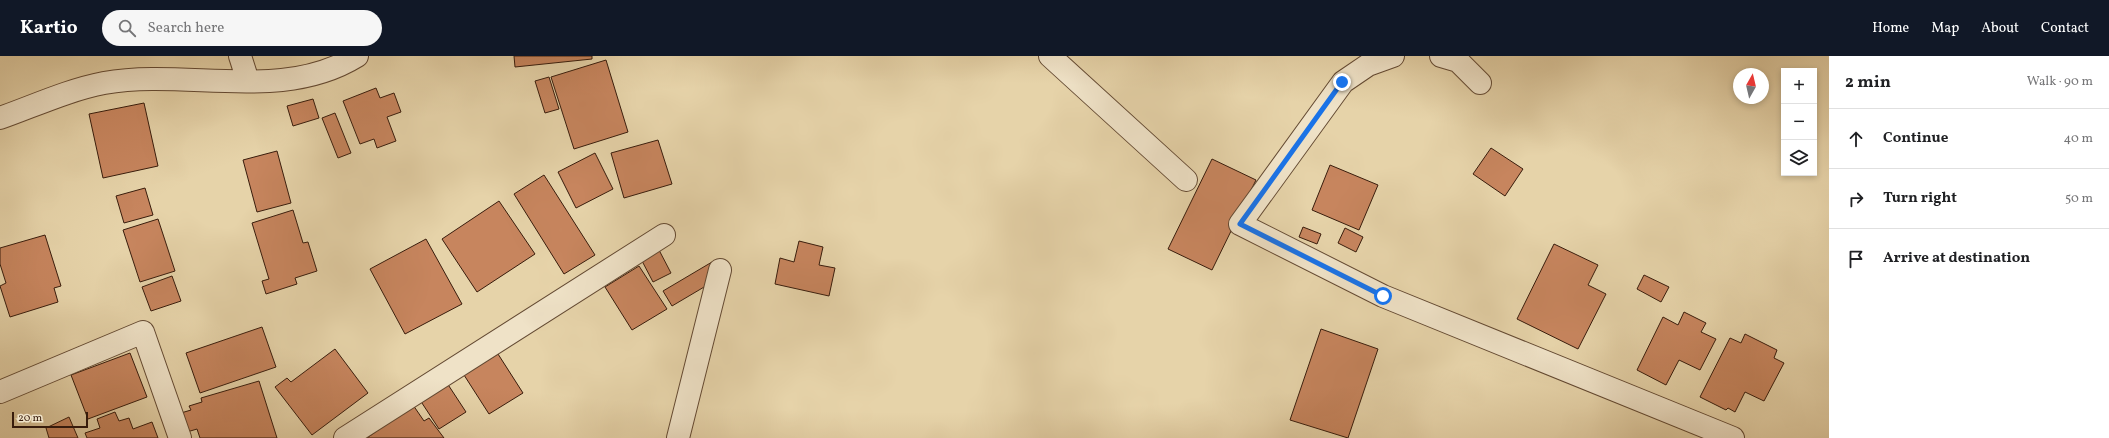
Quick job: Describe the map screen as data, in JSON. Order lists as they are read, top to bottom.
{
  "scale_bar": "20 m",
  "north": "top",
  "page": {
    "header": "Kartio",
    "search": "Search here",
    "nav": [
      "Home",
      "Map",
      "About",
      "Contact"
    ],
    "heading": ["2 min", "Walk · 90 m"],
    "map_buttons": ["+", "−"],
    "list": [
      ["Continue", "40 m"],
      ["Turn right", "50 m"],
      "Arrive at destination"
    ],
    "scale": "20 m"
  }
}
